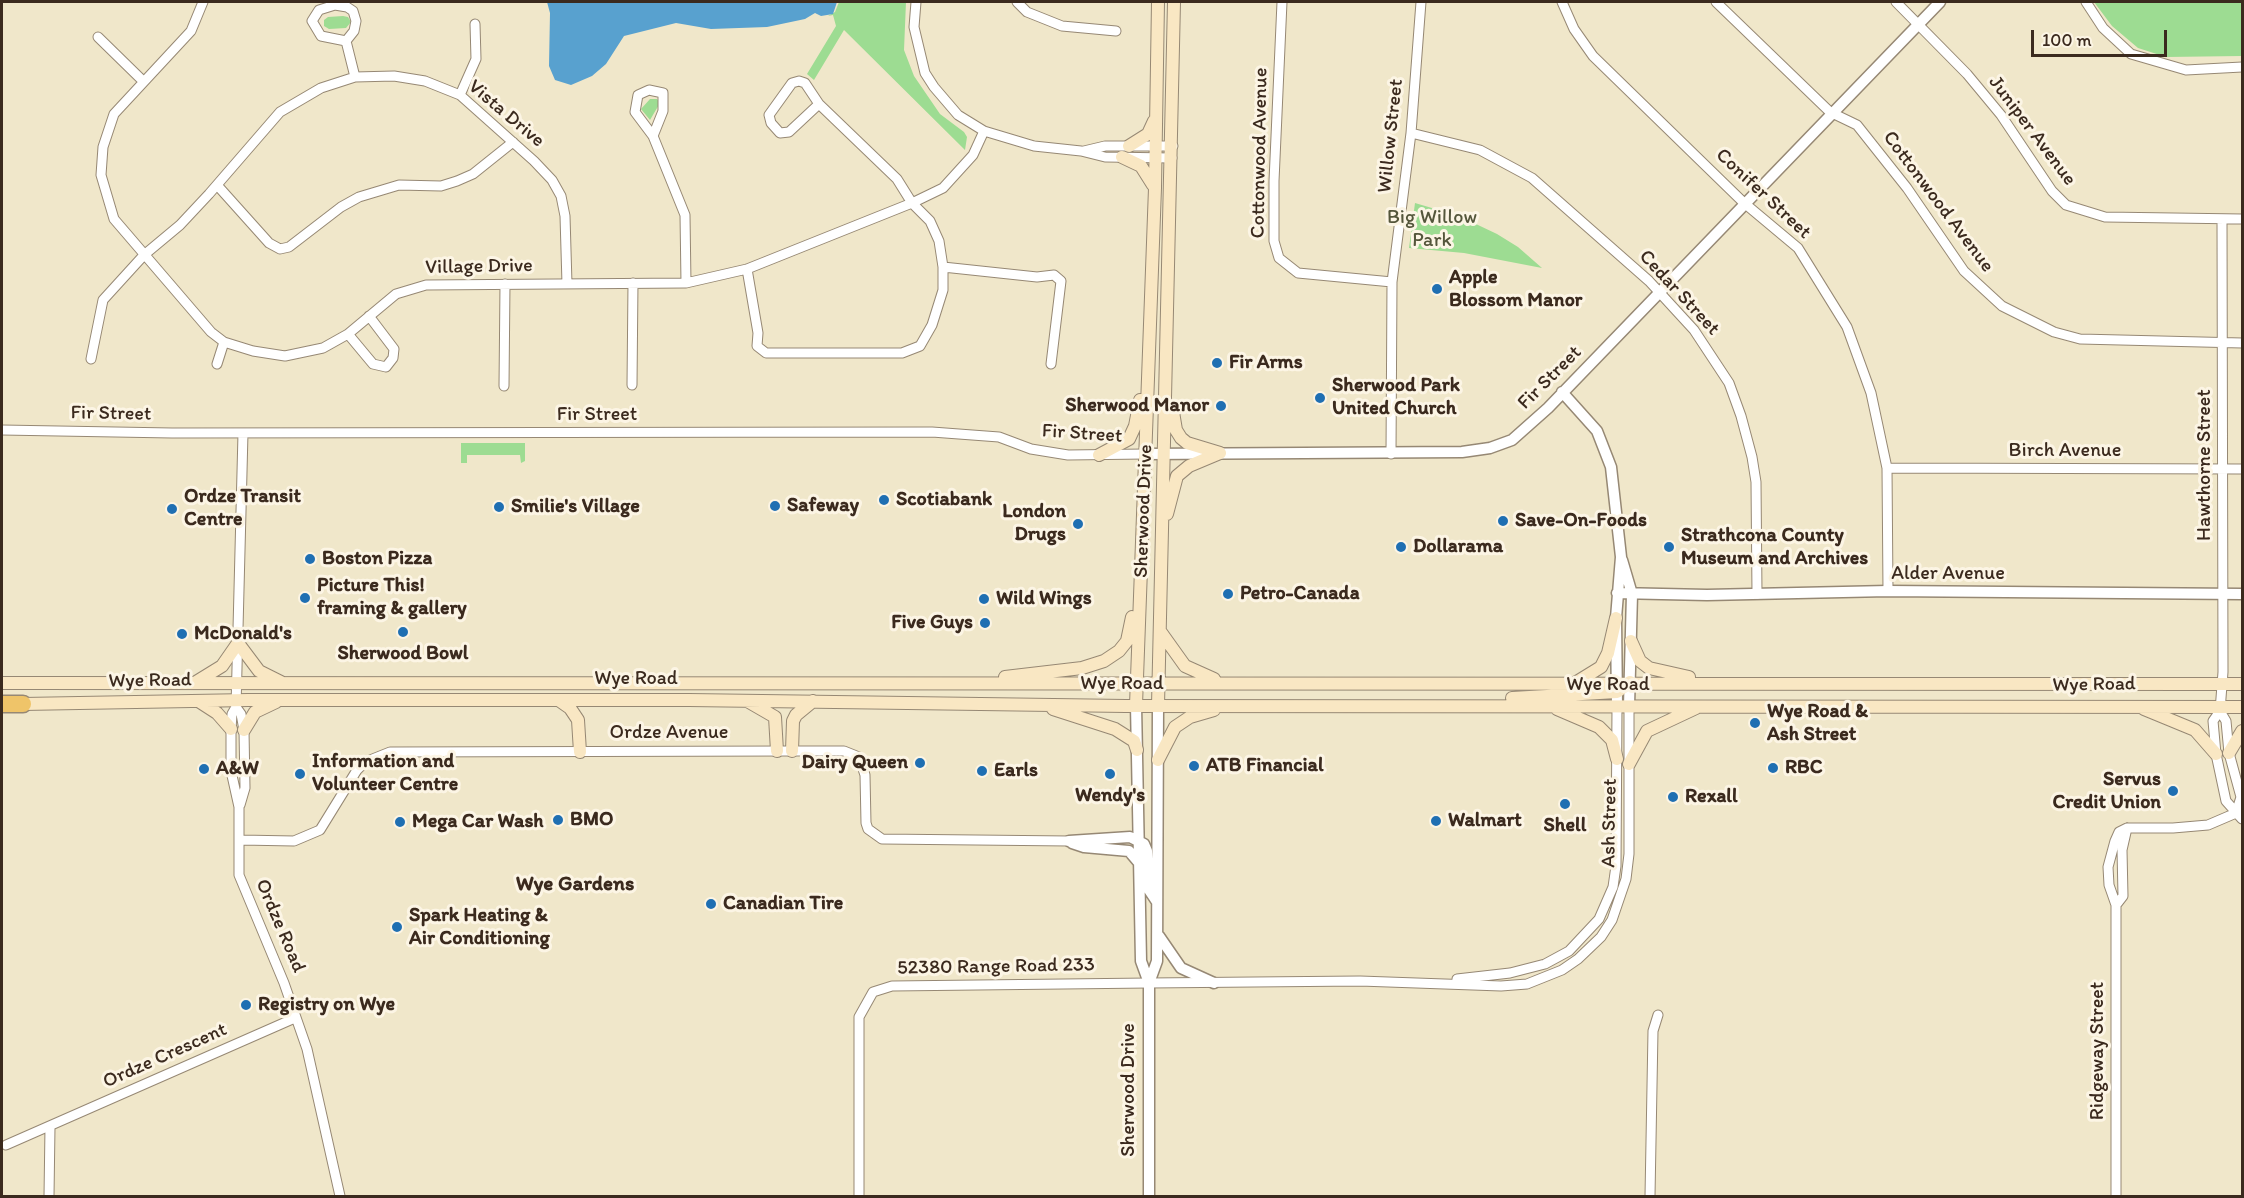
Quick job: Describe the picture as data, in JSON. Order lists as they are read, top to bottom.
{
  "streets": {
    "highway": ["Wye Road"],
    "main road": ["Sherwood Drive"],
    "street": [
      "Vista Drive",
      "Juniper Avenue",
      "Willow Street",
      "Cottonwood Avenue",
      "Conifer Street",
      "Village Drive",
      "Cedar Street",
      "Fir Street",
      "Birch Avenue",
      "Hawthorne Street",
      "Alder Avenue",
      "Ordze Avenue",
      "Ash Street",
      "Ordze Road",
      "52380 Range Road 233",
      "Ridgeway Street",
      "Ordze Crescent"
    ]
  },
  "crossings": [
    ["Vista Drive", "Village Drive"],
    ["Juniper Avenue", "Fir Street"],
    ["Juniper Avenue", "Hawthorne Street"],
    ["Willow Street", "Cottonwood Avenue"],
    ["Willow Street", "Cedar Street"],
    ["Willow Street", "Fir Street"],
    ["Cottonwood Avenue", "Fir Street"],
    ["Cottonwood Avenue", "Hawthorne Street"],
    ["Conifer Street", "Fir Street"],
    ["Conifer Street", "Birch Avenue"],
    ["Conifer Street", "Alder Avenue"],
    ["Cedar Street", "Fir Street"],
    ["Cedar Street", "Alder Avenue"],
    ["Fir Street", "Sherwood Drive"],
    ["Fir Street", "Ash Street"],
    ["Fir Street", "Ordze Road"],
    ["Birch Avenue", "Hawthorne Street"],
    ["Hawthorne Street", "Alder Avenue"],
    ["Hawthorne Street", "Wye Road"],
    ["Sherwood Drive", "Wye Road"],
    ["Sherwood Drive", "Ash Street"],
    ["Sherwood Drive", "52380 Range Road 233"],
    ["Alder Avenue", "Ash Street"],
    ["Wye Road", "Ash Street"],
    ["Wye Road", "Ordze Road"],
    ["Ordze Avenue", "Ordze Road"],
    ["Ash Street", "52380 Range Road 233"],
    ["Ordze Road", "Ordze Crescent"]
  ],
  "districts": ["Wye Gardens"],
  "parks": ["Big Willow Park"],
  "places": [
    "Apple Blossom Manor",
    "Fir Arms",
    "Sherwood Park United Church",
    "Sherwood Manor",
    "Scotiabank",
    "Safeway",
    "Smilie's Village",
    "Ordze Transit Centre",
    "Save-On-Foods",
    "London Drugs",
    "Dollarama",
    "Strathcona County Museum and Archives",
    "Boston Pizza",
    "Petro-Canada",
    "Picture This! framing & gallery",
    "Wild Wings",
    "Five Guys",
    "Sherwood Bowl",
    "McDonald's",
    "Wye Road & Ash Street",
    "Dairy Queen",
    "ATB Financial",
    "RBC",
    "A&W",
    "Earls",
    "Information and Volunteer Centre",
    "Wendy's",
    "Servus Credit Union",
    "Rexall",
    "Shell",
    "BMO",
    "Walmart",
    "Mega Car Wash",
    "Canadian Tire",
    "Spark Heating & Air Conditioning",
    "Registry on Wye"
  ],
  "scale_bar": "100 m"
}
